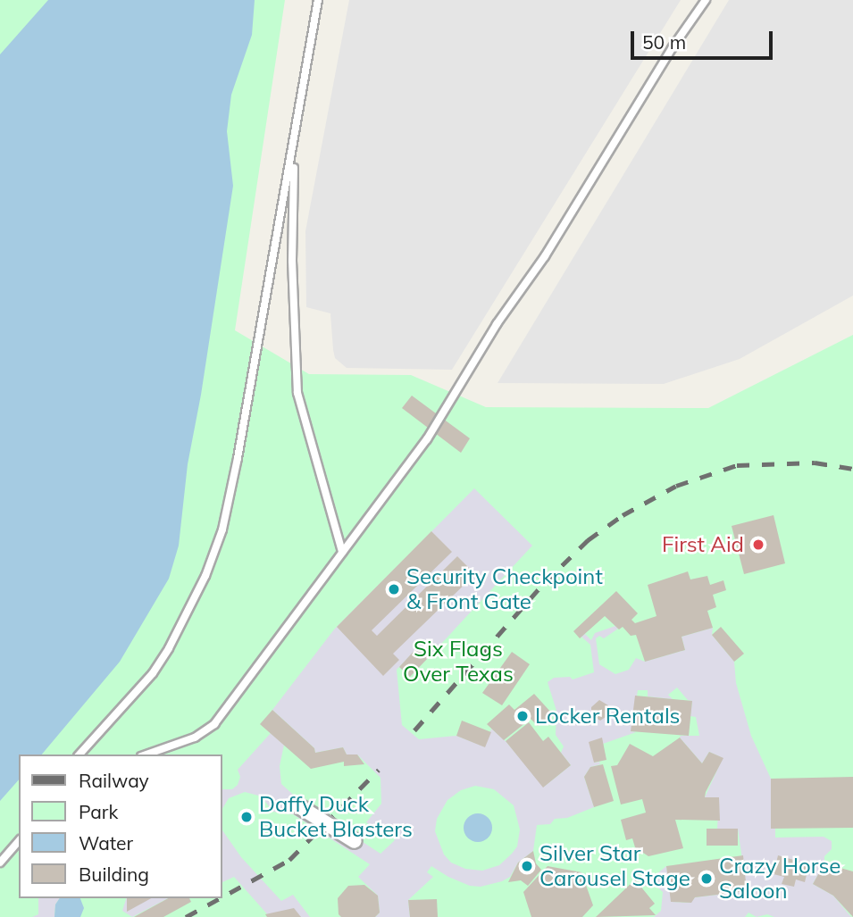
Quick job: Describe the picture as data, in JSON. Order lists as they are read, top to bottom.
{
  "parks": ["Six Flags Over Texas"],
  "places": [
    "First Aid",
    "Security Checkpoint & Front Gate",
    "Locker Rentals",
    "Daffy Duck Bucket Blasters",
    "Silver Star Carousel Stage",
    "Crazy Horse Saloon"
  ],
  "legend": [
    "Railway",
    "Park",
    "Water",
    "Building"
  ],
  "scale_bar": "50 m"
}
